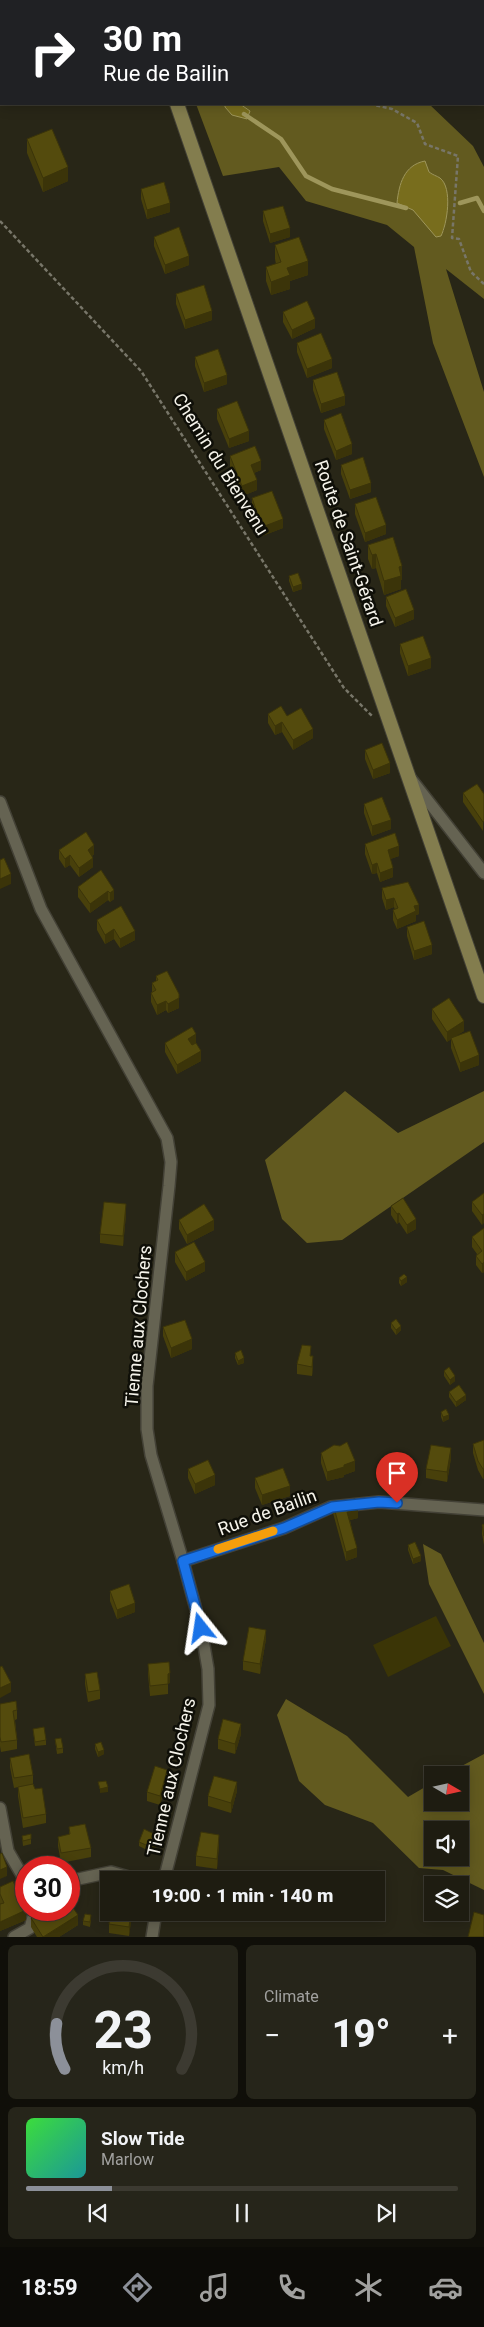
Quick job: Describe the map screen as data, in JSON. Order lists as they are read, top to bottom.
{
  "streets": {
    "main road": ["Route de Saint-Gérard"],
    "street": ["Tienne aux Clochers", "Rue de Bailin"],
    "path": ["Chemin du Bienvenu"]
  },
  "crossings": [
    ["Tienne aux Clochers", "Rue de Bailin"]
  ],
  "north": "right",
  "page": {
    "turn": ["30 m", "Rue de Bailin"],
    "limit": "30",
    "trip": "19:00 · 1 min · 140 m",
    "tile": "Climate",
    "heat": ["−", "19°", "+"],
    "song": ["Slow Tide", "Marlow"],
    "tabs": "18:59",
    "gauge": ["23", "km/h"]
  }
}
